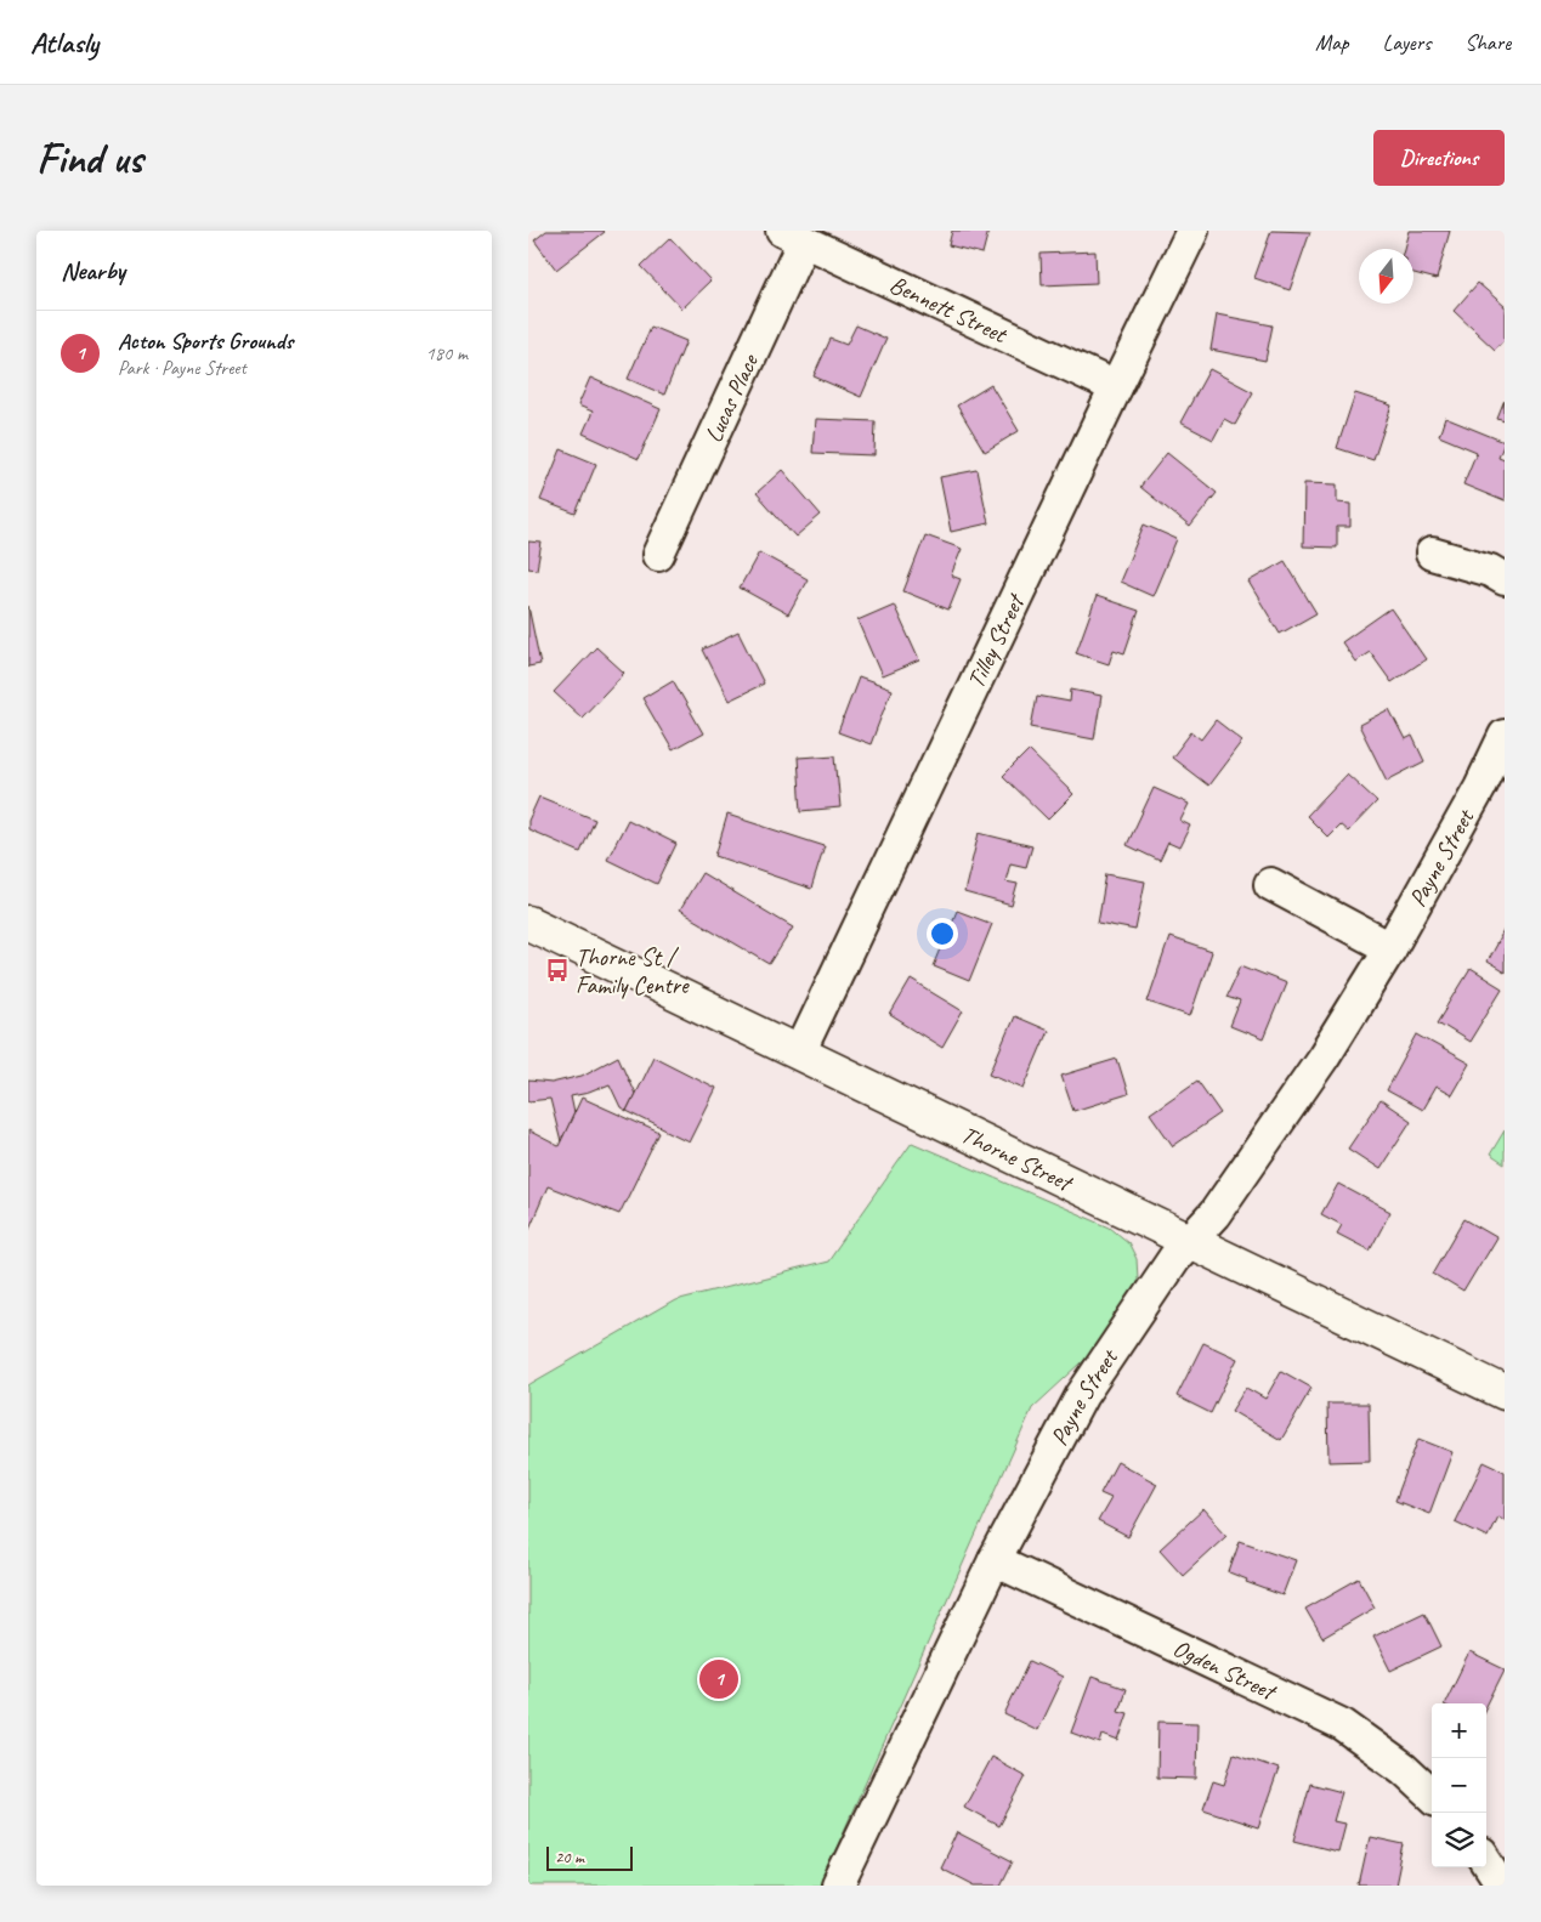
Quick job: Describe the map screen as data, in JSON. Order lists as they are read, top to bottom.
{
  "streets": {
    "street": [
      "Bennett Street",
      "Lucas Place",
      "Tilley Street",
      "Payne Street",
      "Thorne Street",
      "Ogden Street"
    ]
  },
  "crossings": [
    ["Bennett Street", "Lucas Place"],
    ["Bennett Street", "Tilley Street"],
    ["Tilley Street", "Thorne Street"],
    ["Payne Street", "Thorne Street"],
    ["Payne Street", "Ogden Street"]
  ],
  "places": {
    "bus stop": ["Thorne St / Family Centre"]
  },
  "scale_bar": "20 m",
  "north": "bottom",
  "page": {
    "header": "Atlasly",
    "nav": ["Map", "Layers", "Share"],
    "buttons": "Directions",
    "title": "Find us",
    "heading": "Nearby",
    "list": [
      {
        "mark": "1",
        "name": "Acton Sports Grounds",
        "note": "Park · Payne Street",
        "value": "180 m"
      }
    ],
    "pins": "1",
    "map_buttons": ["+", "−"],
    "scale": "20 m"
  }
}
